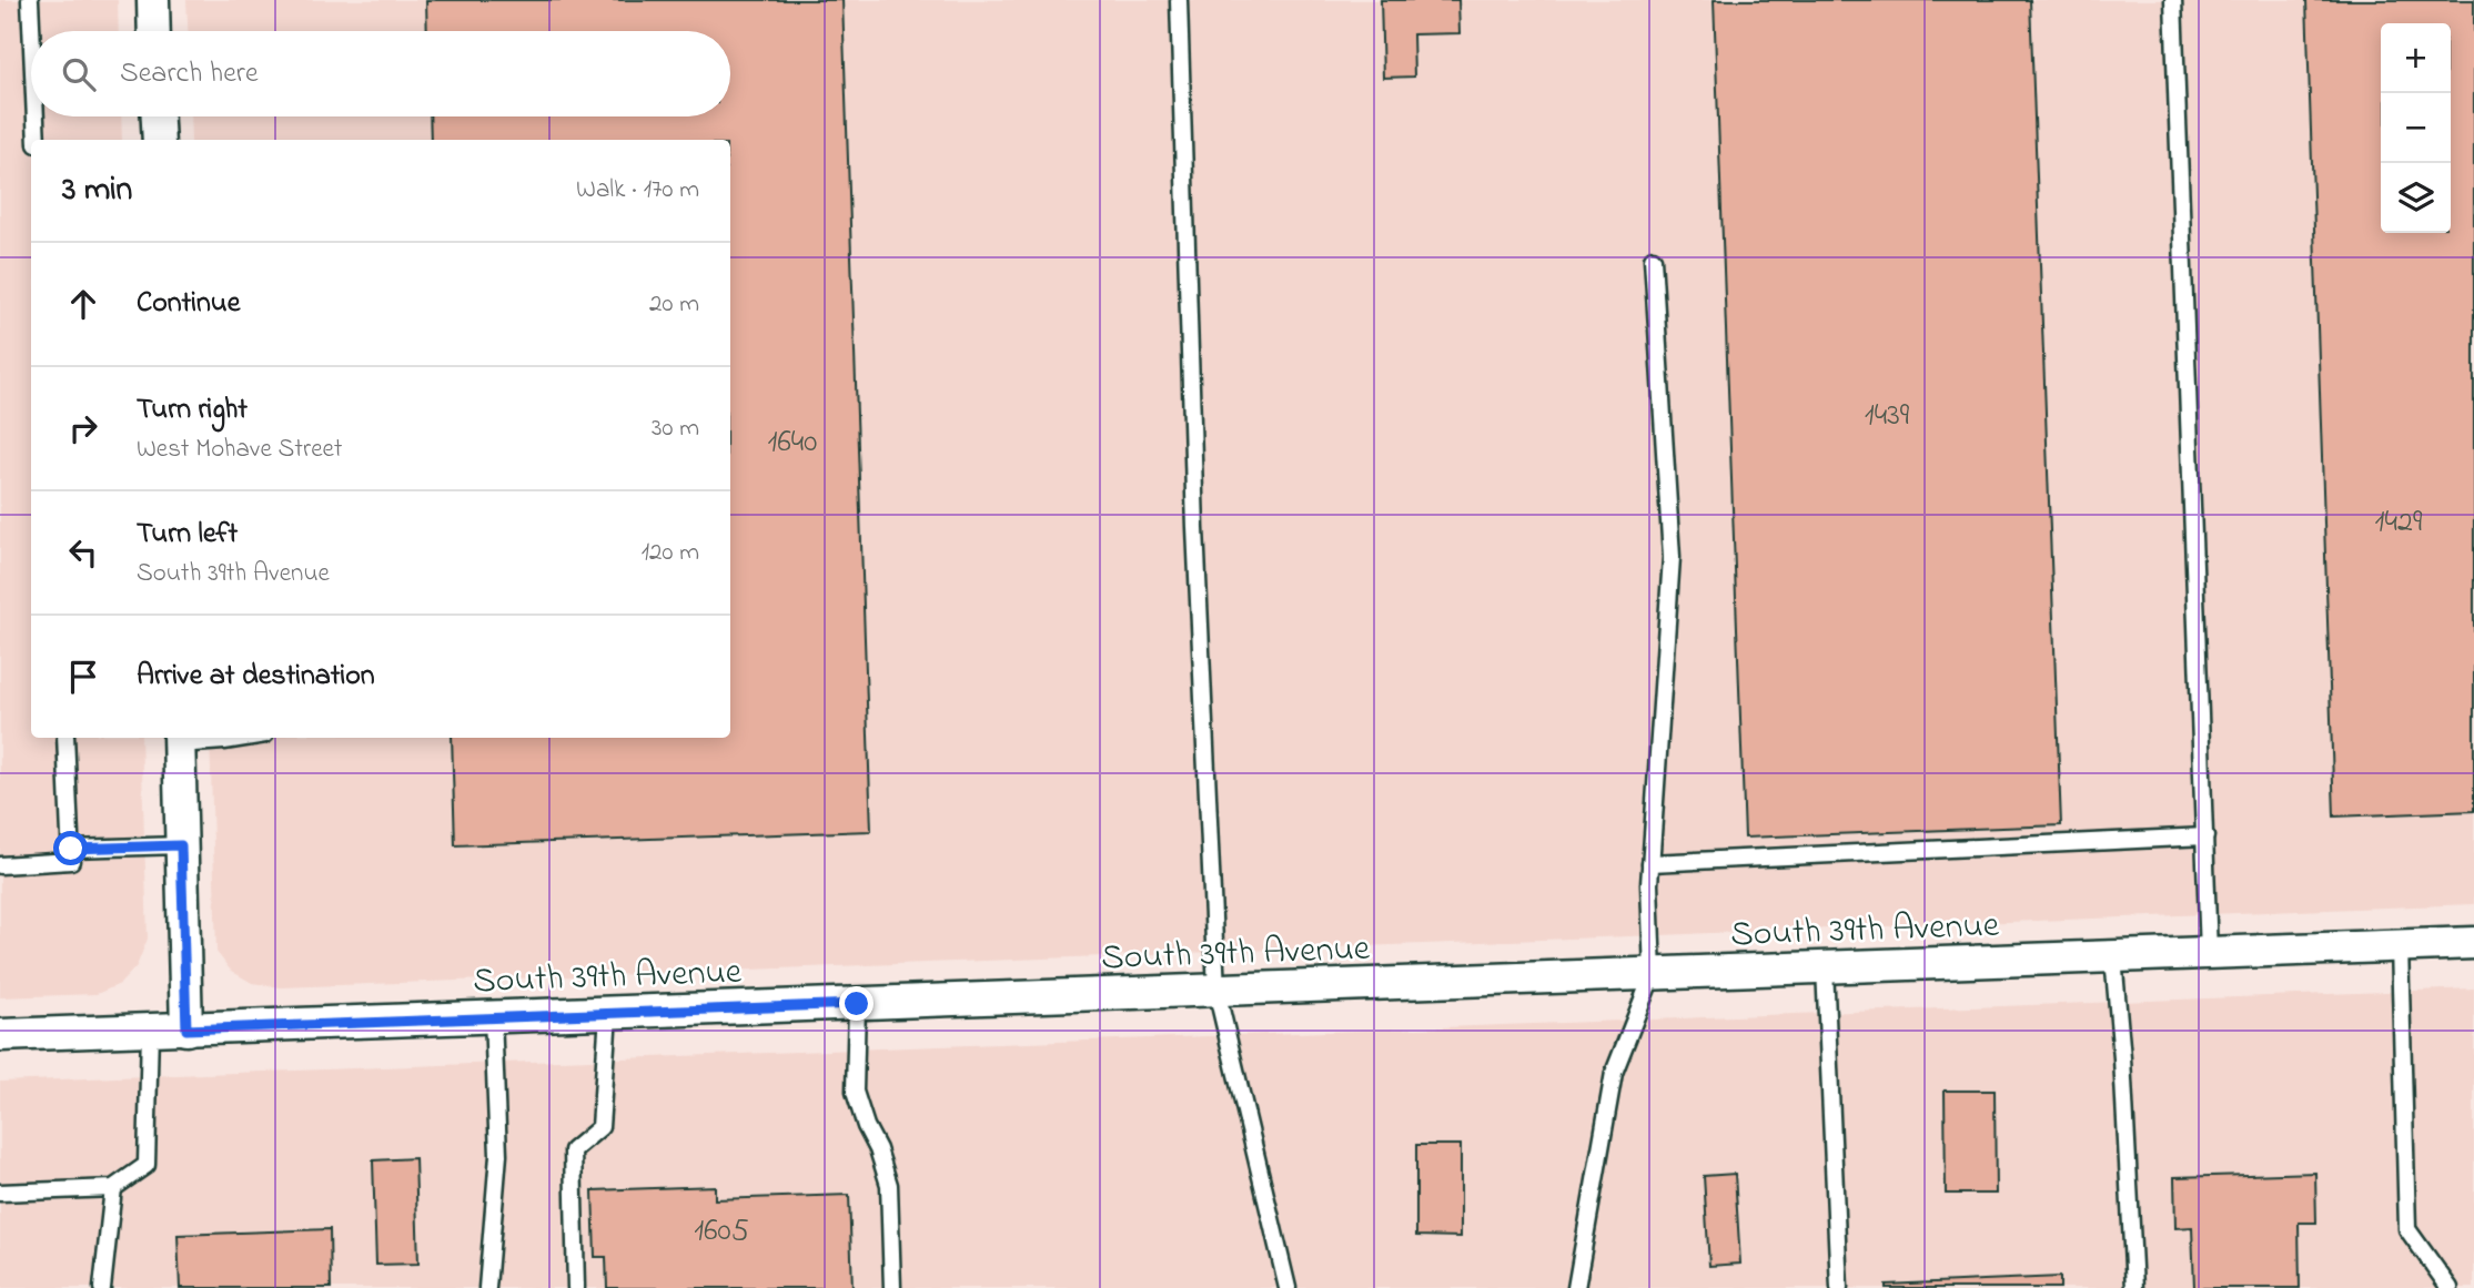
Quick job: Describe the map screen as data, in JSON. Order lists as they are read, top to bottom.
{
  "streets": {
    "street": ["South 39th Avenue"]
  },
  "house_numbers": [
    "1439",
    "1640",
    "1429",
    "1605"
  ],
  "page": {
    "map_buttons": ["+", "−"],
    "search": "Search here",
    "heading": ["3 min", "Walk · 170 m"],
    "list": [
      ["Continue", "20 m"],
      ["Turn right", "West Mohave Street", "30 m"],
      ["Turn left", "South 39th Avenue", "120 m"],
      "Arrive at destination"
    ]
  }
}
